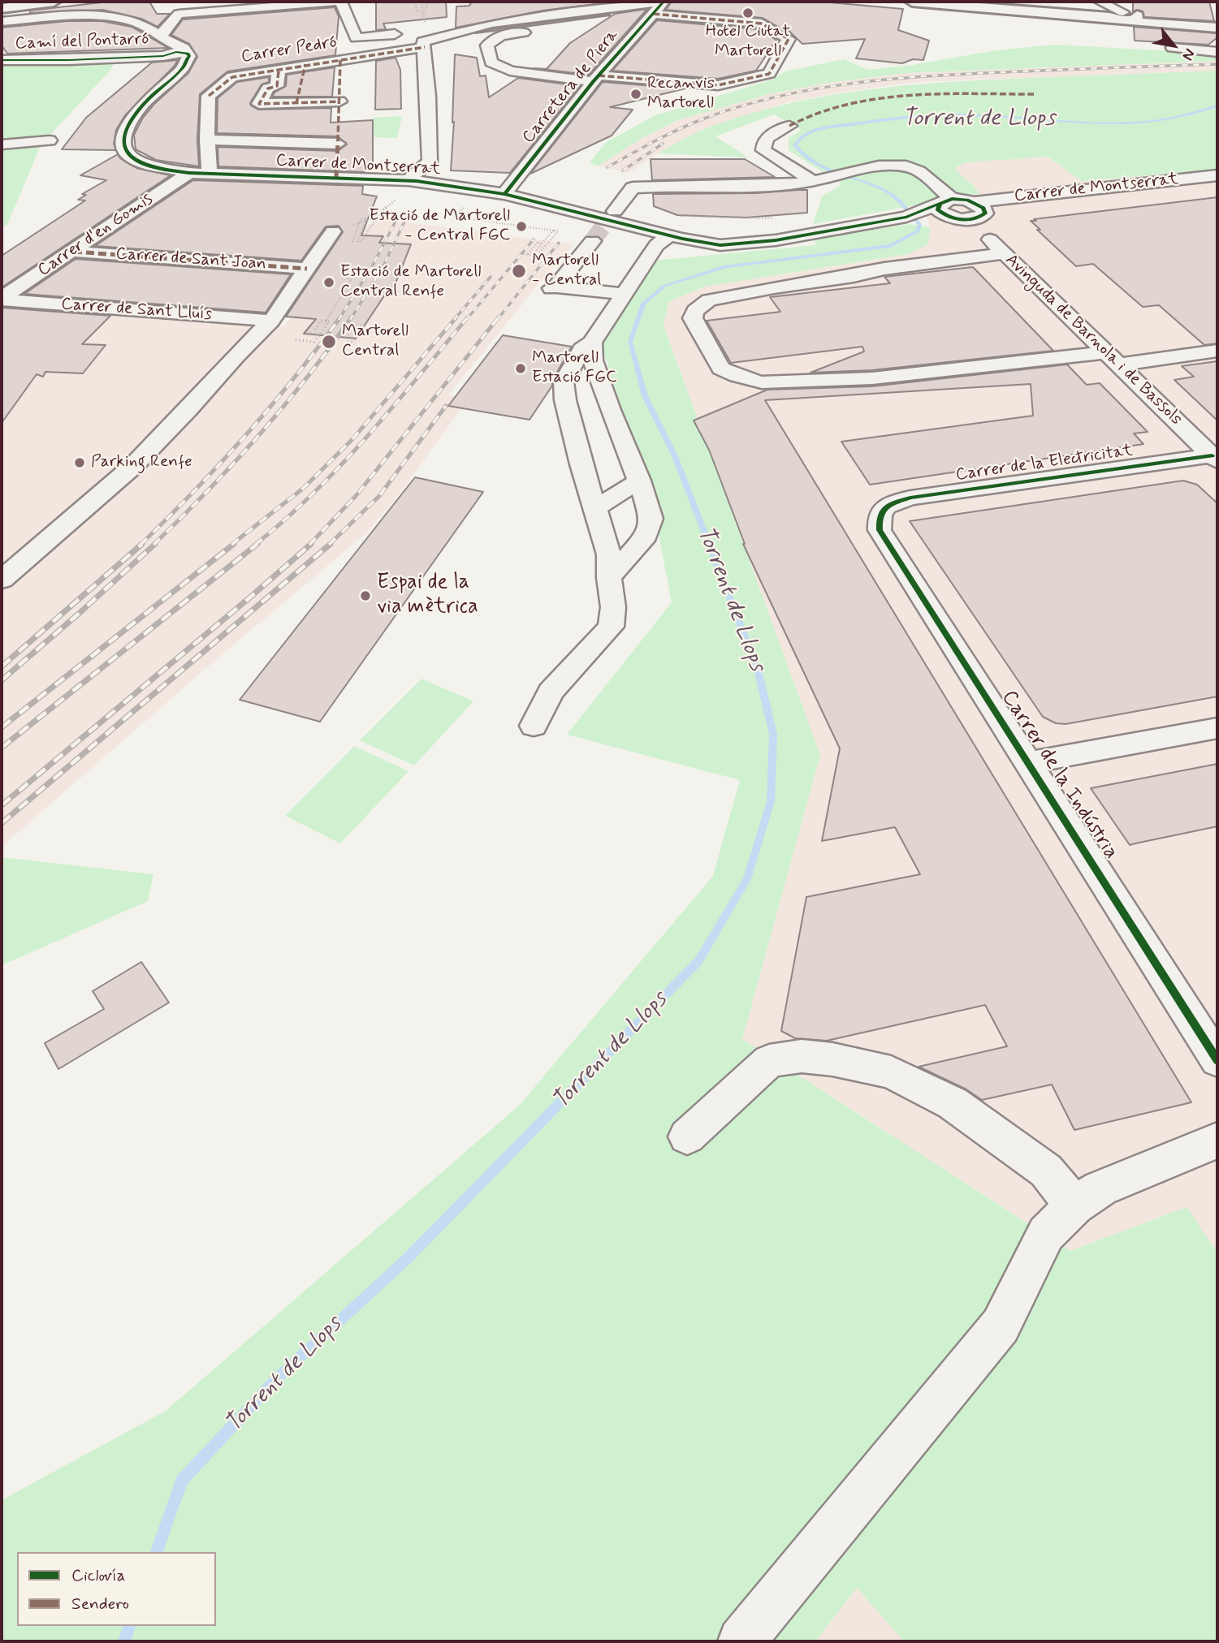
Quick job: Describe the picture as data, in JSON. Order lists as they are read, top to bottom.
{
  "streets": {
    "street": [
      "Camí del Pontarró",
      "Carrer Pedró",
      "Carretera de Piera",
      "Carrer de Montserrat",
      "Carrer d'en Gomis",
      "Carrer de Sant Joan",
      "Carrer de Sant Lluís",
      "Avinguda de Barnola i de Bassols",
      "Carrer de la Electricitat",
      "Carrer de la Indústria"
    ]
  },
  "crossings": [
    ["Camí del Pontarró", "Carrer de Montserrat"],
    ["Carrer Pedró", "Carretera de Piera"],
    ["Carrer Pedró", "Carrer de Montserrat"],
    ["Carretera de Piera", "Carrer de Montserrat"],
    ["Carrer de Montserrat", "Carrer d'en Gomis"],
    ["Carrer de Montserrat", "Avinguda de Barnola i de Bassols"],
    ["Carrer d'en Gomis", "Carrer de Sant Joan"],
    ["Carrer d'en Gomis", "Carrer de Sant Lluís"],
    ["Avinguda de Barnola i de Bassols", "Carrer de la Electricitat"],
    ["Carrer de la Electricitat", "Carrer de la Indústria"]
  ],
  "water": ["Torrent de Llops"],
  "places": [
    "Hotel Ciutat Martorell",
    "Recanvis Martorell",
    "Estació de Martorell - Central FGC",
    "Martorell - Central",
    "Estació de Martorell Central Renfe",
    "Martorell Central",
    "Martorell Estació FGC",
    "Parking Renfe",
    "Espai de la via mètrica"
  ],
  "legend": ["Ciclovía", "Sendero"],
  "north": "bottom right"
}
